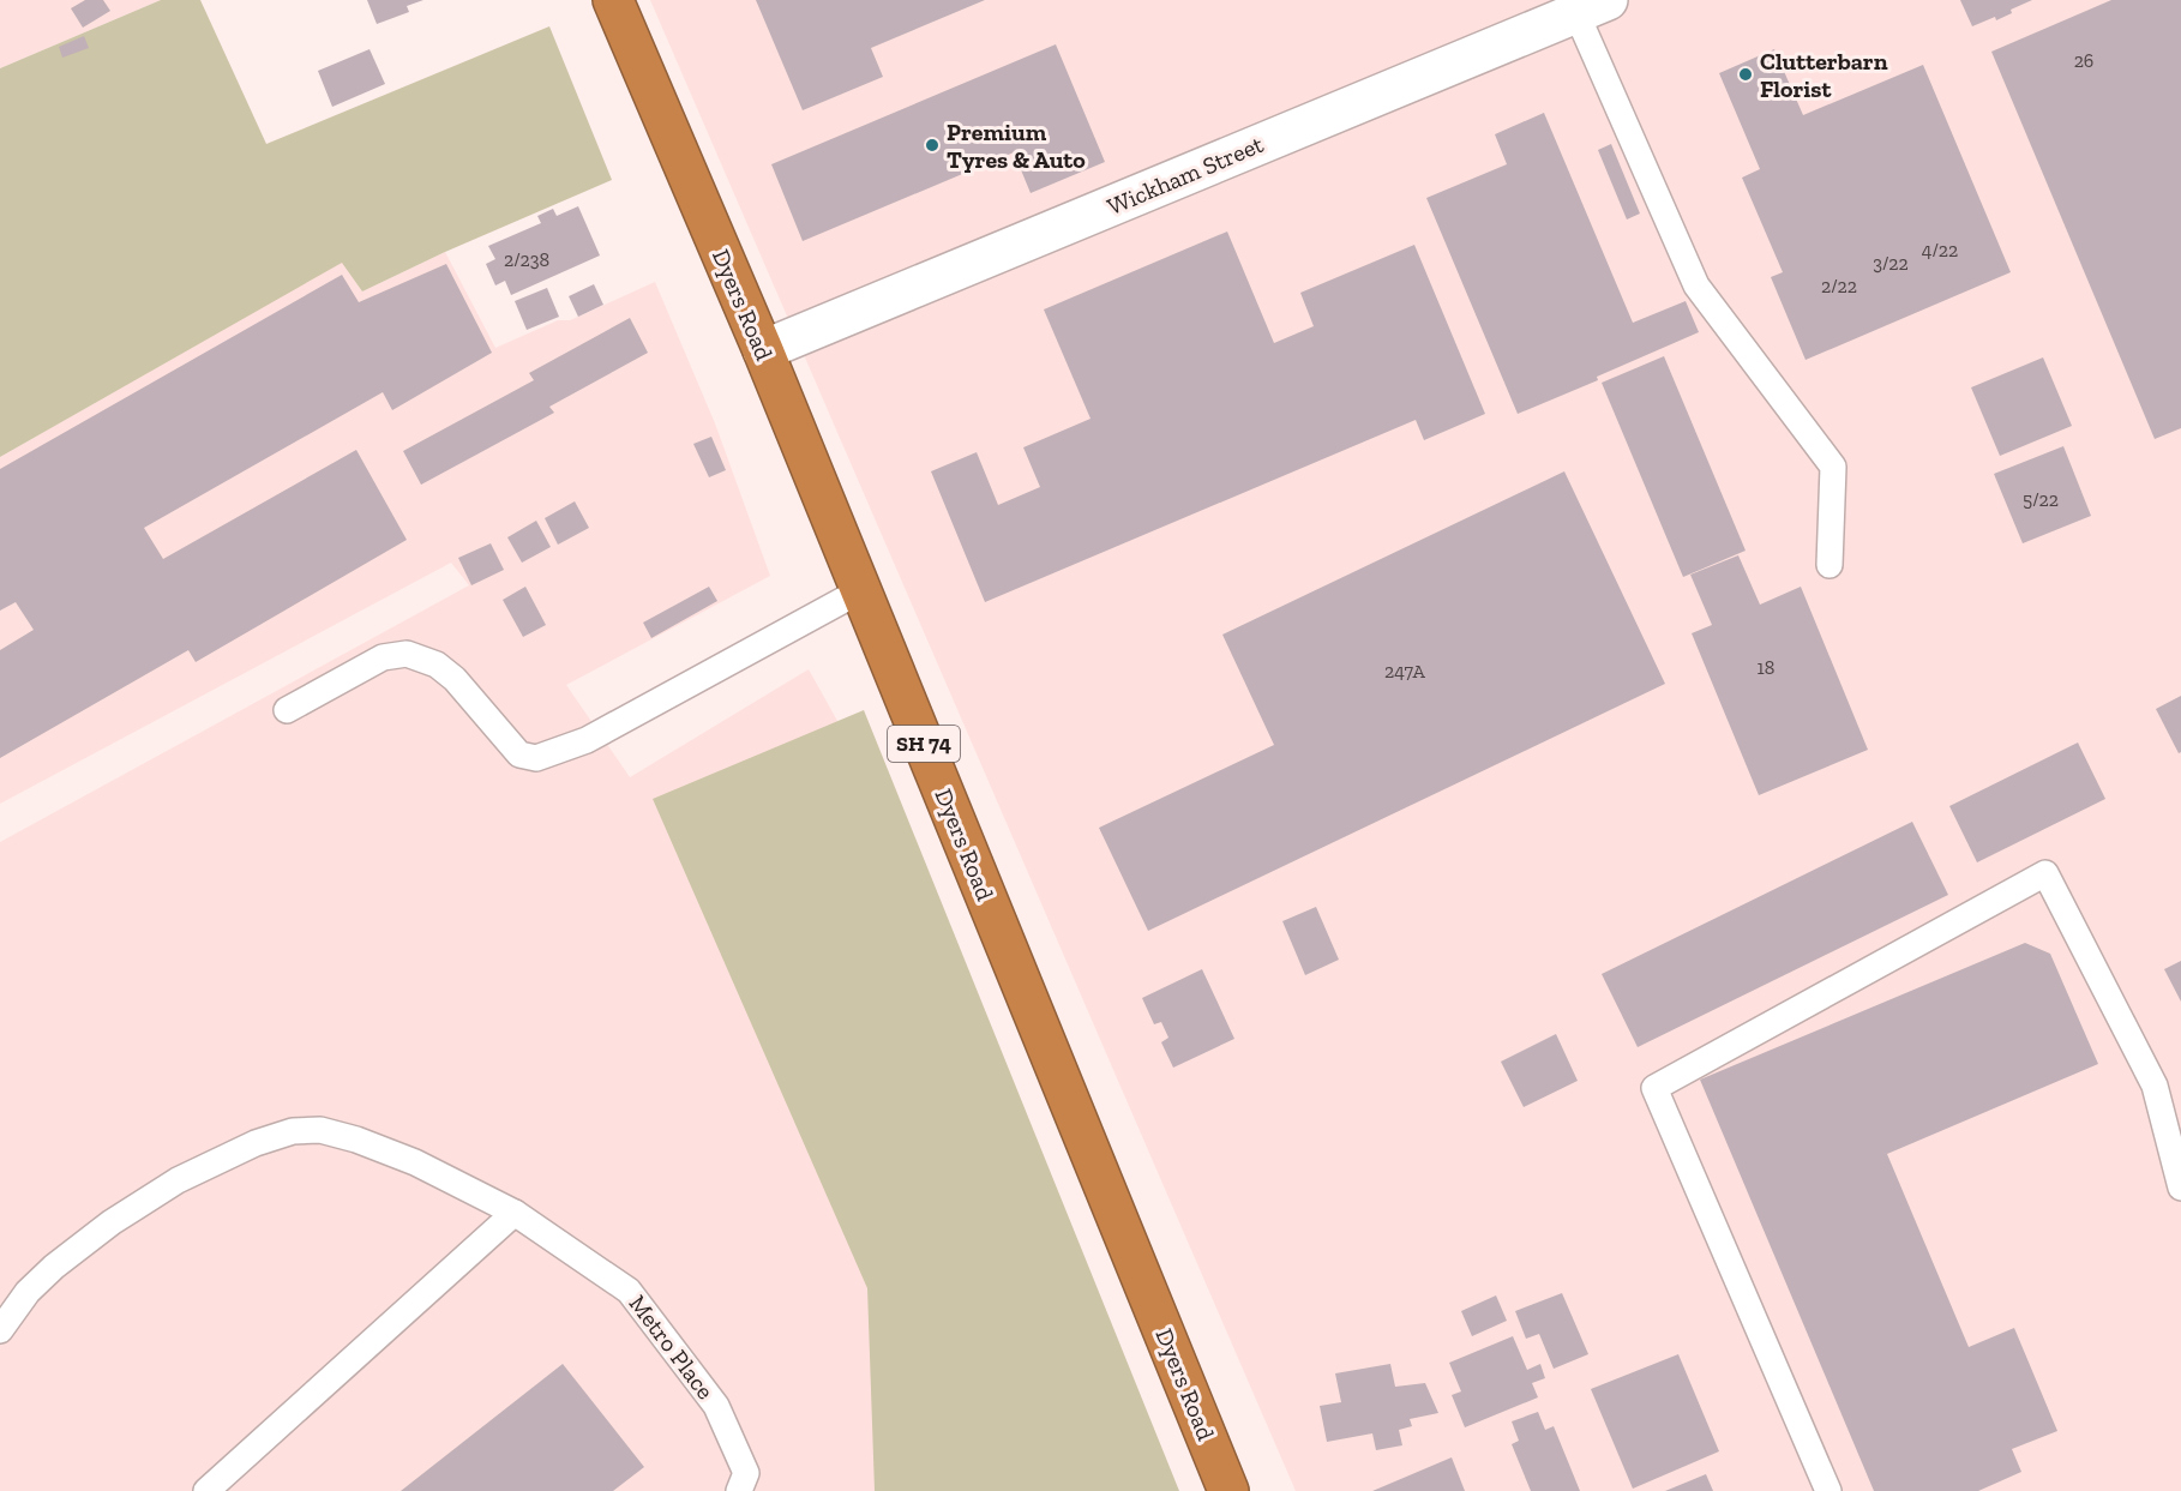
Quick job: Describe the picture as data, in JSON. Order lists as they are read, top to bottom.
{
  "streets": {
    "highway": ["Dyers Road", "SH 74"],
    "street": ["Wickham Street"],
    "lane": ["Metro Place"]
  },
  "crossings": [
    ["Wickham Street", "Dyers Road"]
  ],
  "places": ["Clutterbarn Florist", "Premium Tyres & Auto"],
  "house_numbers": [
    "26",
    "4/22",
    "2/238",
    "3/22",
    "2/22",
    "5/22",
    "18",
    "247A"
  ]
}
